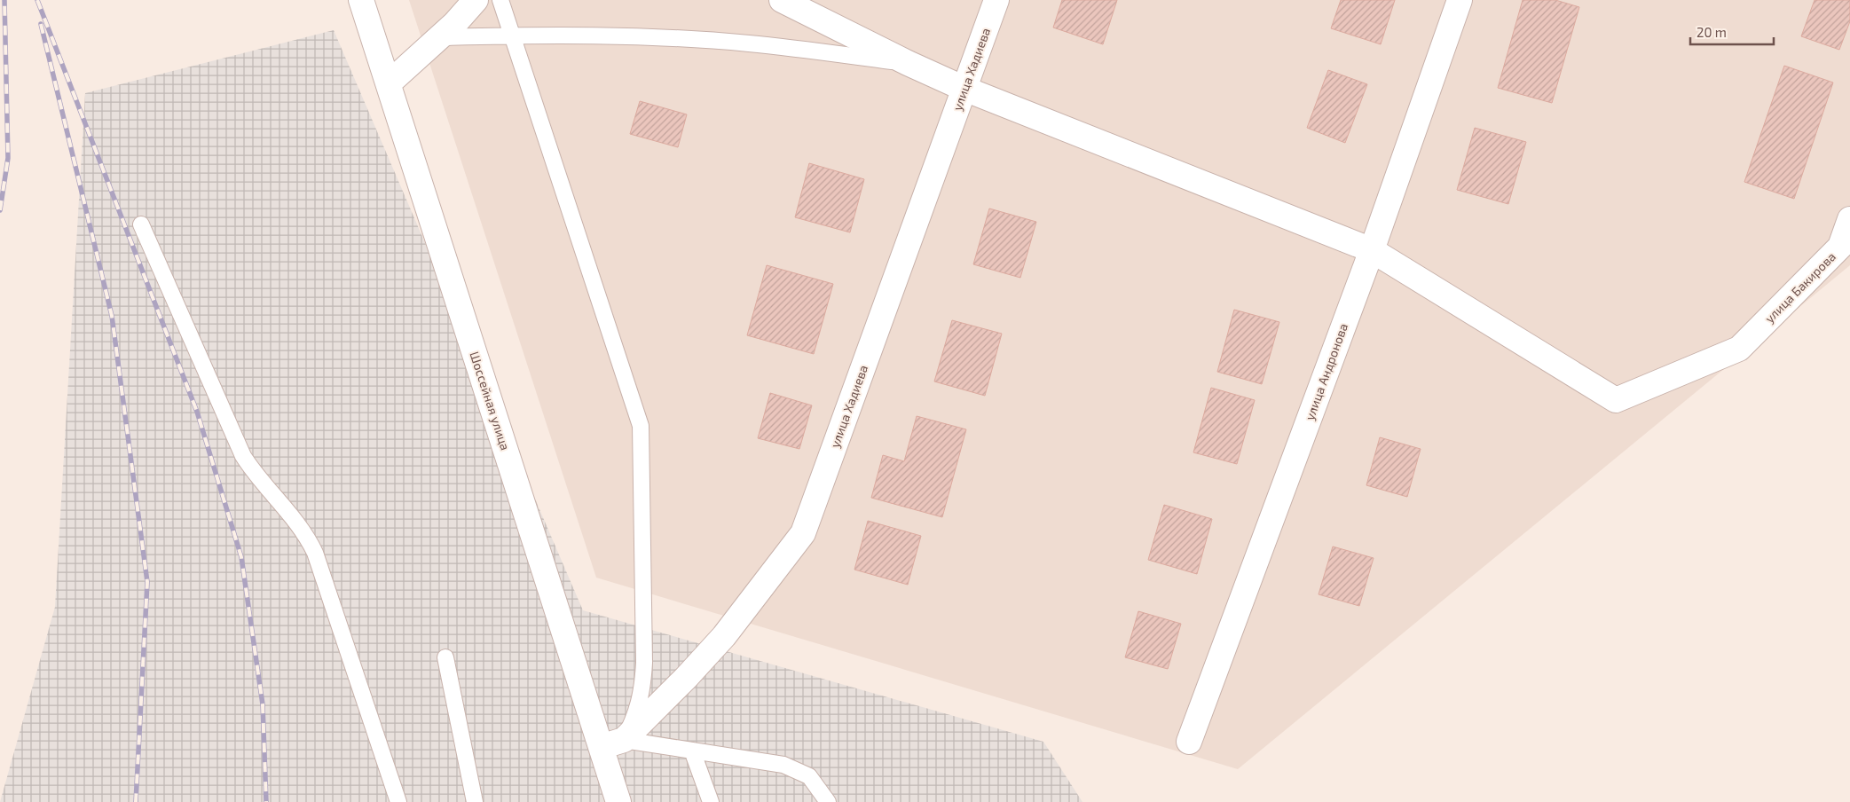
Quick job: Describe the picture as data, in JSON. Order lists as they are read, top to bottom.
{
  "streets": {
    "street": [
      "улица Хадиева",
      "улица Бакирова",
      "улица Андронова",
      "Шоссейная улица"
    ]
  },
  "crossings": [
    ["улица Хадиева", "Шоссейная улица"],
    ["улица Бакирова", "улица Андронова"]
  ],
  "scale_bar": "20 m"
}
